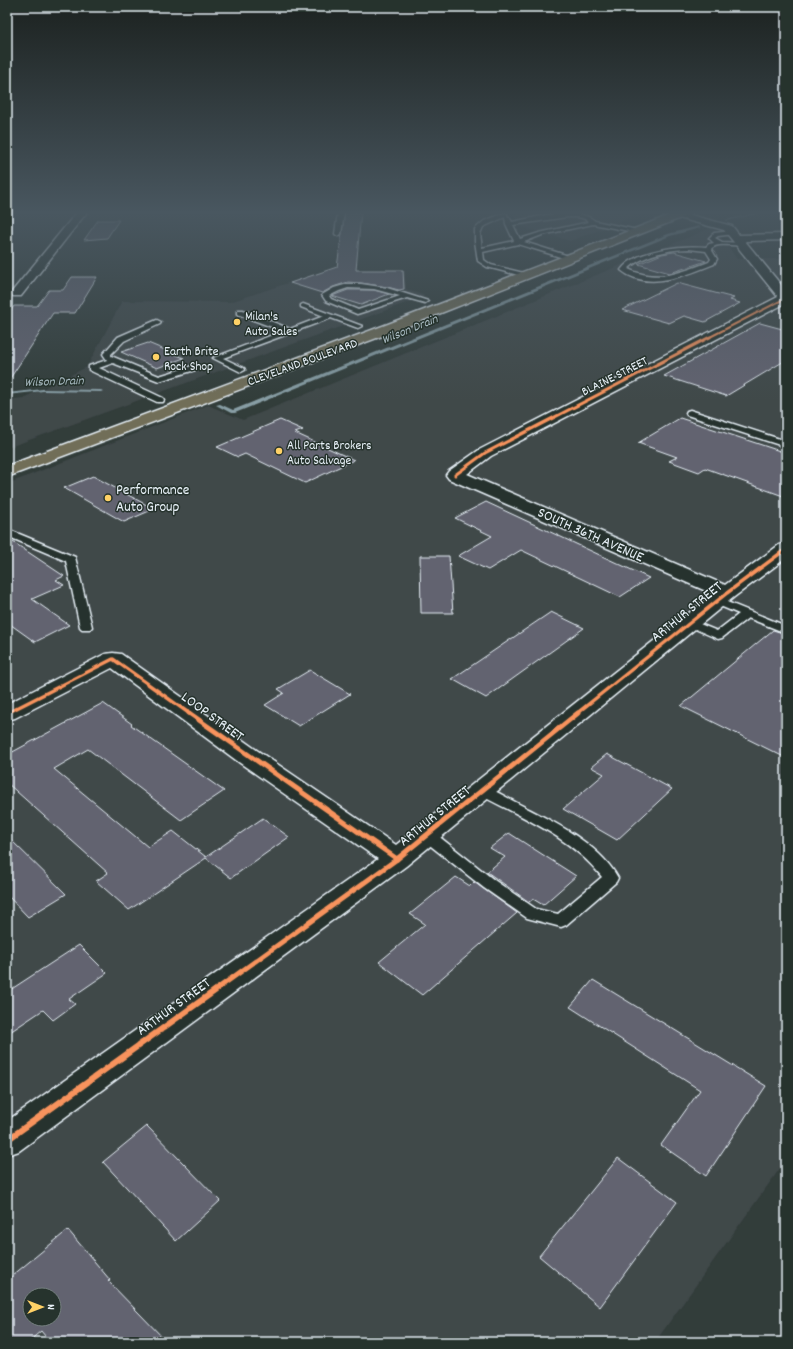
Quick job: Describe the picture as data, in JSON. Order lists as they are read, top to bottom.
{
  "streets": {
    "main road": ["CLEVELAND BOULEVARD"],
    "street": [
      "BLAINE STREET",
      "SOUTH 36TH AVENUE",
      "ARTHUR STREET",
      "LOOP STREET"
    ]
  },
  "crossings": [
    ["BLAINE STREET", "SOUTH 36TH AVENUE"],
    ["SOUTH 36TH AVENUE", "ARTHUR STREET"],
    ["ARTHUR STREET", "LOOP STREET"]
  ],
  "water": ["Wilson Drain"],
  "places": [
    "Milan's Auto Sales",
    "Earth Brite Rock Shop",
    "All Parts Brokers Auto Salvage",
    "Performance Auto Group"
  ],
  "north": "right"
}
